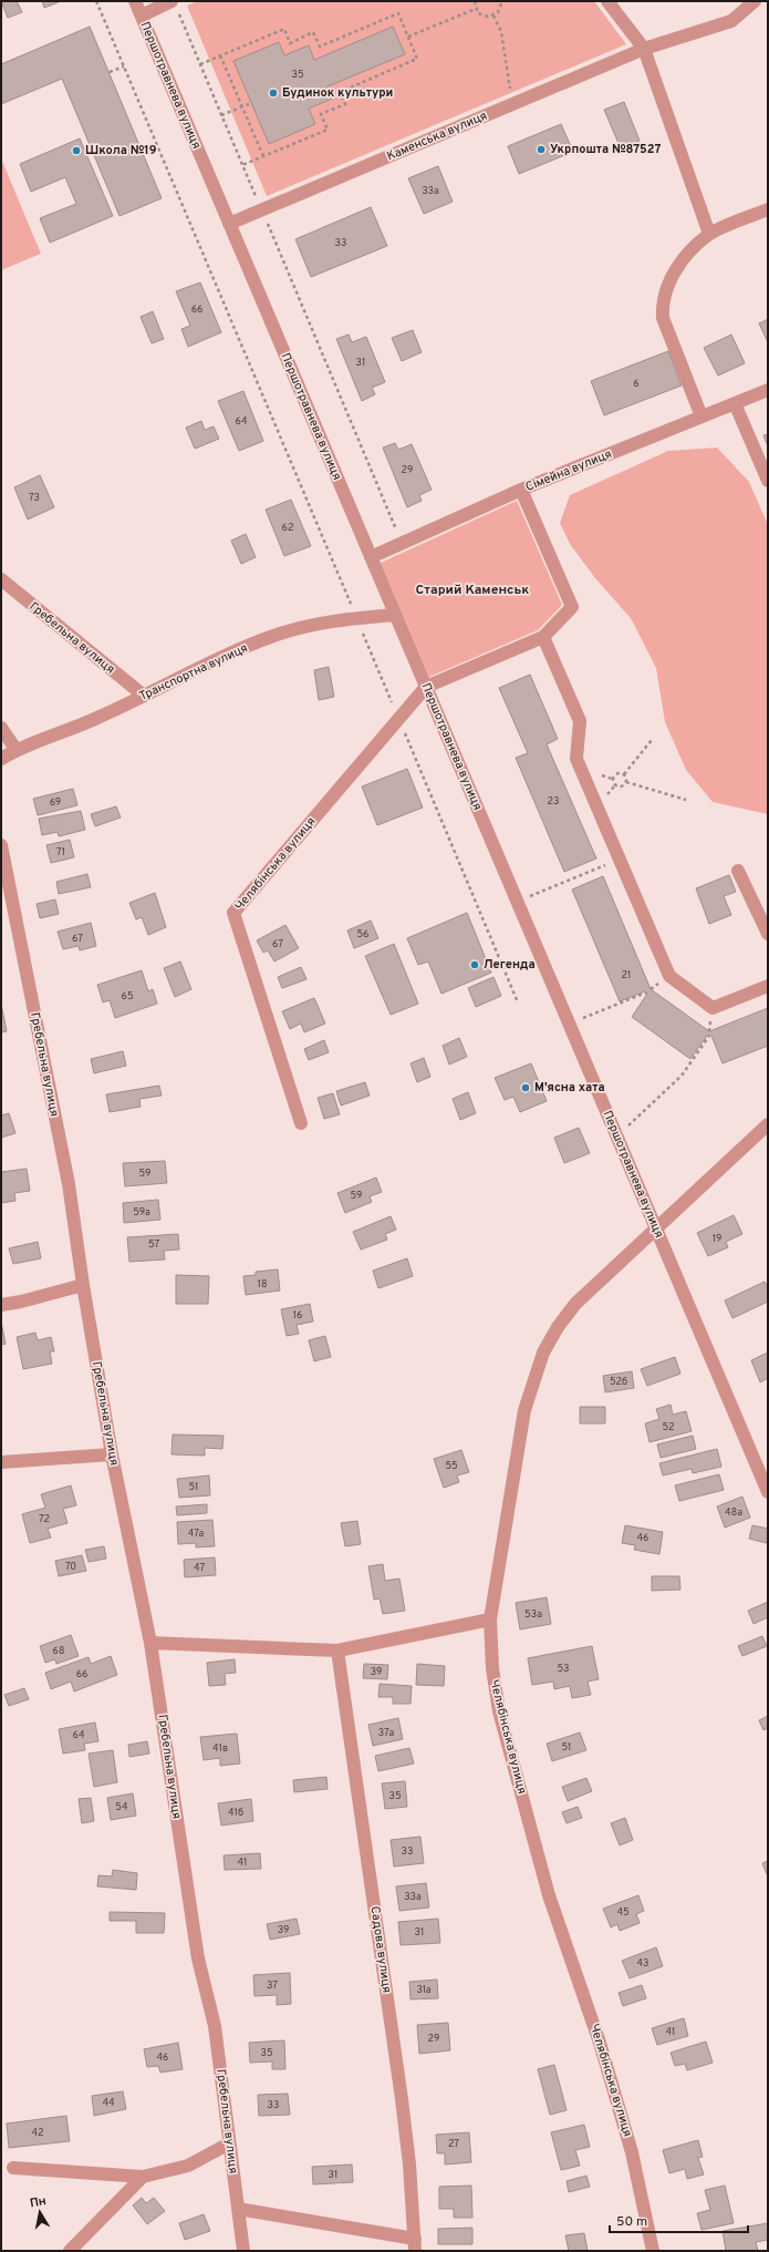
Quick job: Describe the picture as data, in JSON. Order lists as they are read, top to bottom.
{
  "streets": {
    "street": [
      "Першотравнева вулиця",
      "Каменська вулиця",
      "Сімейна вулиця",
      "Гребельна вулиця",
      "Транспортна вулиця",
      "Челябінська вулиця",
      "Садова вулиця"
    ]
  },
  "crossings": [
    ["Першотравнева вулиця", "Каменська вулиця"],
    ["Першотравнева вулиця", "Сімейна вулиця"],
    ["Першотравнева вулиця", "Транспортна вулиця"],
    ["Першотравнева вулиця", "Челябінська вулиця"],
    ["Гребельна вулиця", "Транспортна вулиця"]
  ],
  "districts": ["Старий Каменськ"],
  "places": [
    "Будинок культури",
    "Укрпошта №87527",
    "Школа №19",
    "Легенда",
    "М'ясна хата"
  ],
  "house_numbers": [
    "35",
    "33а",
    "33",
    "66",
    "31",
    "6",
    "64",
    "29",
    "73",
    "62",
    "23",
    "69",
    "71",
    "56",
    "67",
    "67",
    "21",
    "65",
    "59",
    "59",
    "59а",
    "19",
    "57",
    "18",
    "16",
    "52б",
    "52",
    "55",
    "51",
    "48а",
    "72",
    "47а",
    "46",
    "70",
    "47",
    "53а",
    "68",
    "53",
    "39",
    "66",
    "37а",
    "64",
    "51",
    "41в",
    "35",
    "54",
    "41б",
    "33",
    "41",
    "33а",
    "45",
    "39",
    "31",
    "43",
    "37",
    "31а",
    "41",
    "29",
    "35",
    "46",
    "44",
    "33",
    "42",
    "27",
    "31"
  ],
  "scale_bar": "50 m",
  "north": "top"
}
